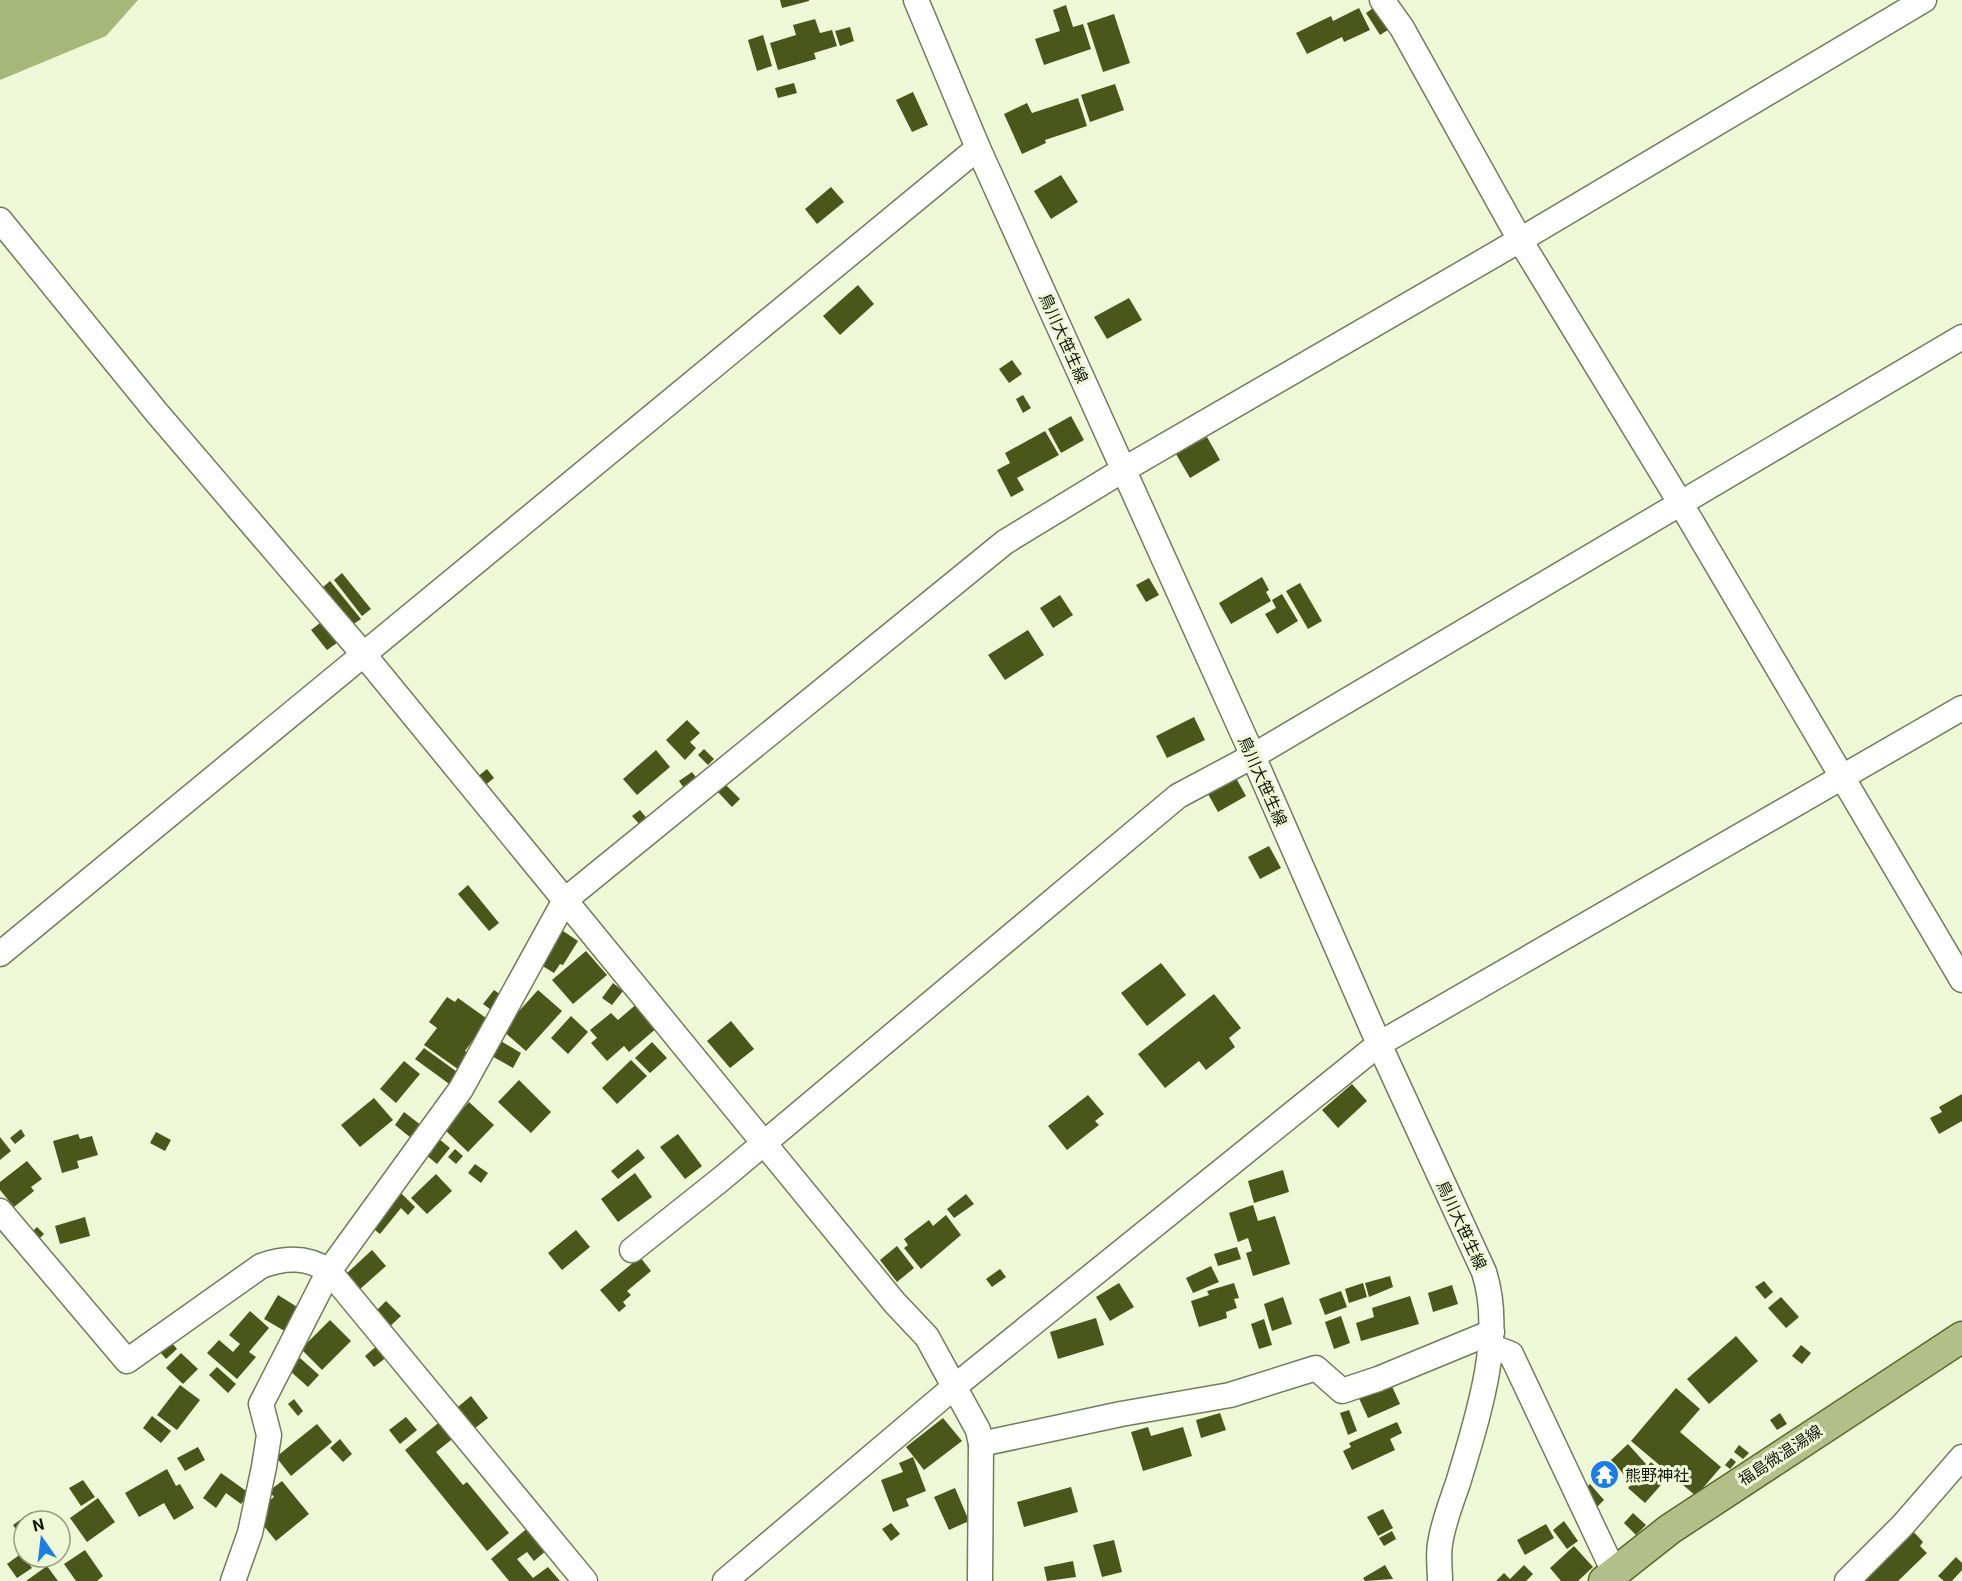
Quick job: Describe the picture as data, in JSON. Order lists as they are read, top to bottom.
{
  "streets": {
    "main road": ["福島微温湯線"],
    "street": ["鳥川大笹生線"]
  },
  "places": {
    "temple": ["熊野神社"]
  },
  "north": "top"
}
